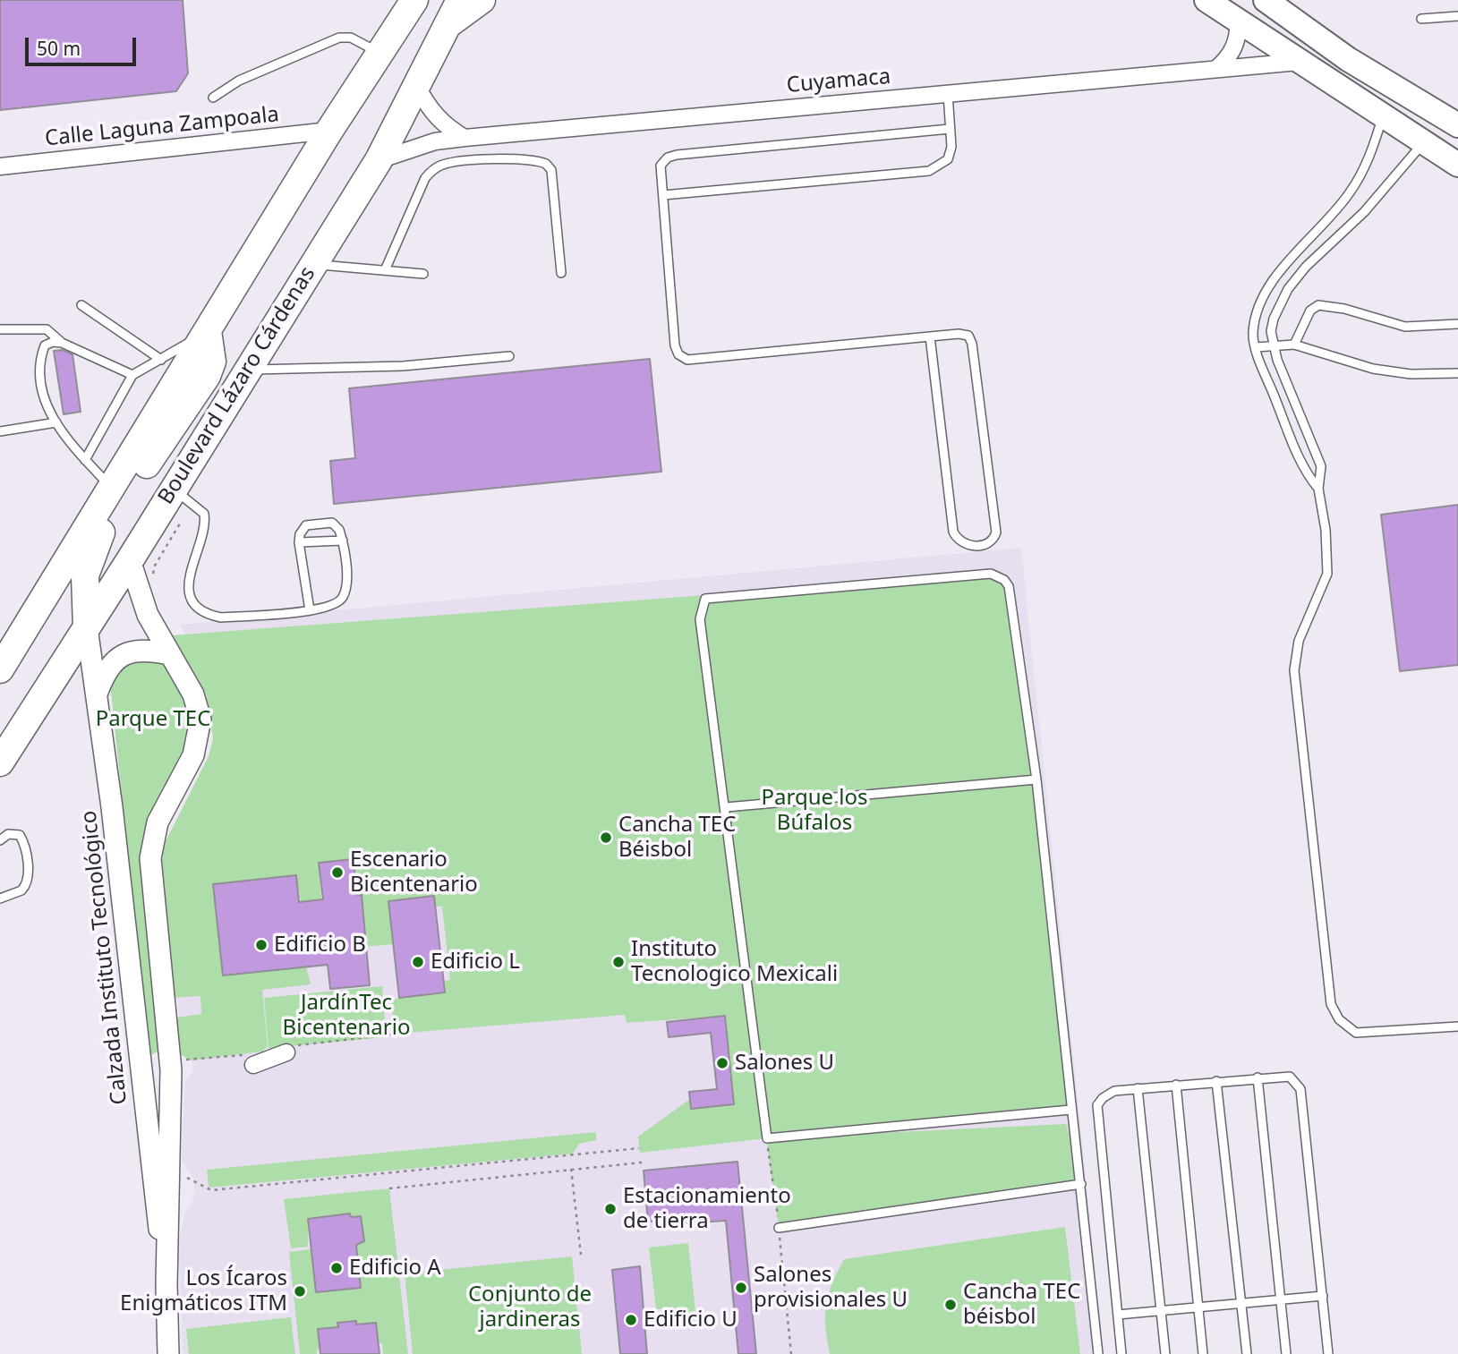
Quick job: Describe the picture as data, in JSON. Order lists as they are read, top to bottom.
{
  "streets": {
    "main road": ["Boulevard Lázaro Cárdenas"],
    "street": ["Cuyamaca", "Calle Laguna Zampoala", "Calzada Instituto Tecnológico"]
  },
  "crossings": [
    ["Cuyamaca", "Boulevard Lázaro Cárdenas"],
    ["Boulevard Lázaro Cárdenas", "Calzada Instituto Tecnológico"]
  ],
  "parks": [
    "Parque TEC",
    "Parque los Búfalos",
    "JardínTec Bicentenario",
    "Conjunto de jardineras"
  ],
  "places": [
    "Cancha TEC Béisbol",
    "Escenario Bicentenario",
    "Edificio B",
    "Edificio L",
    "Instituto Tecnologico Mexicali",
    "Salones U",
    "Estacionamiento de tierra",
    "Edificio A",
    "Salones provisionales U",
    "Los Ícaros Enigmáticos ITM",
    "Cancha TEC béisbol",
    "Edificio U"
  ],
  "scale_bar": "50 m"
}
